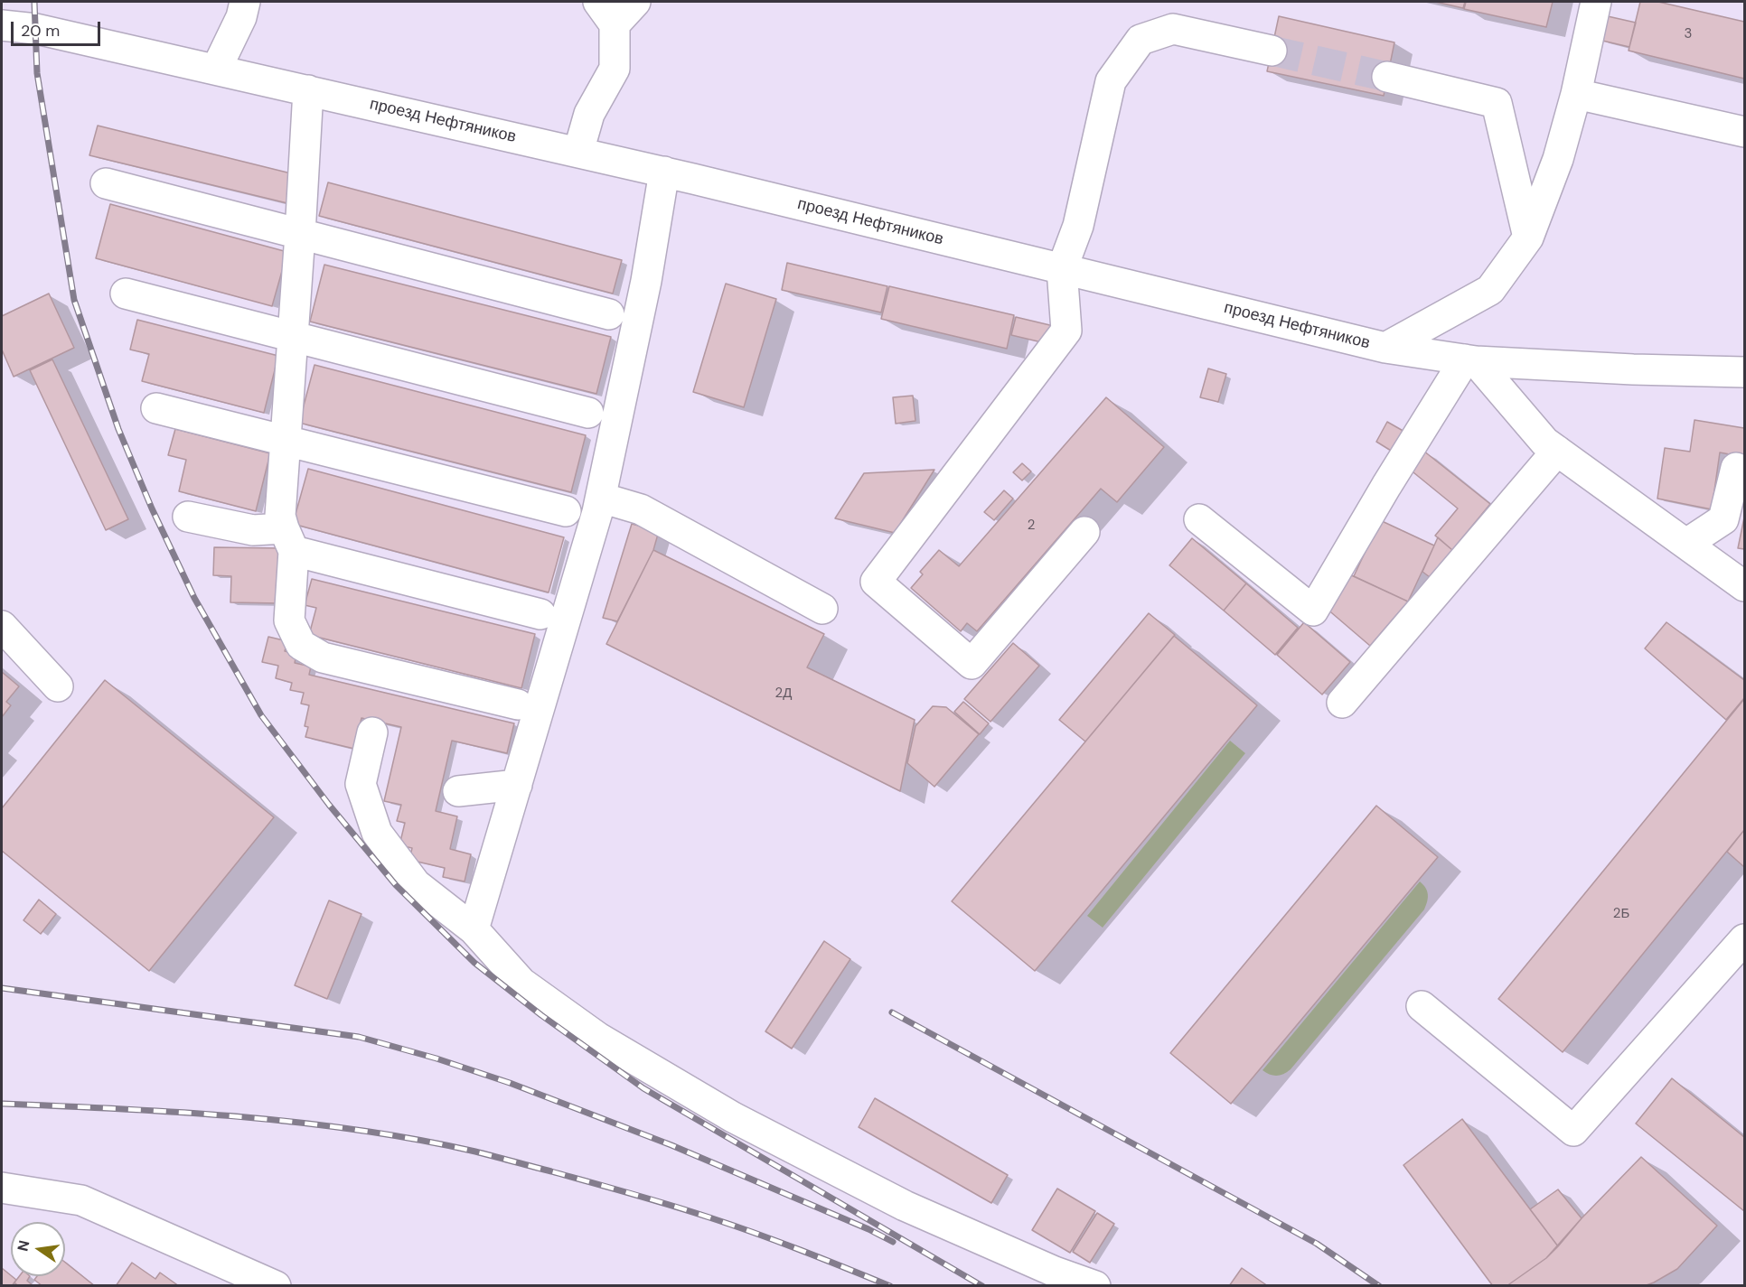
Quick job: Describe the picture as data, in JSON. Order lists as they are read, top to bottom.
{
  "streets": {
    "street": ["проезд Нефтяников"]
  },
  "house_numbers": [
    "3",
    "2",
    "2Д",
    "2Б"
  ],
  "scale_bar": "20 m",
  "north": "left"
}
